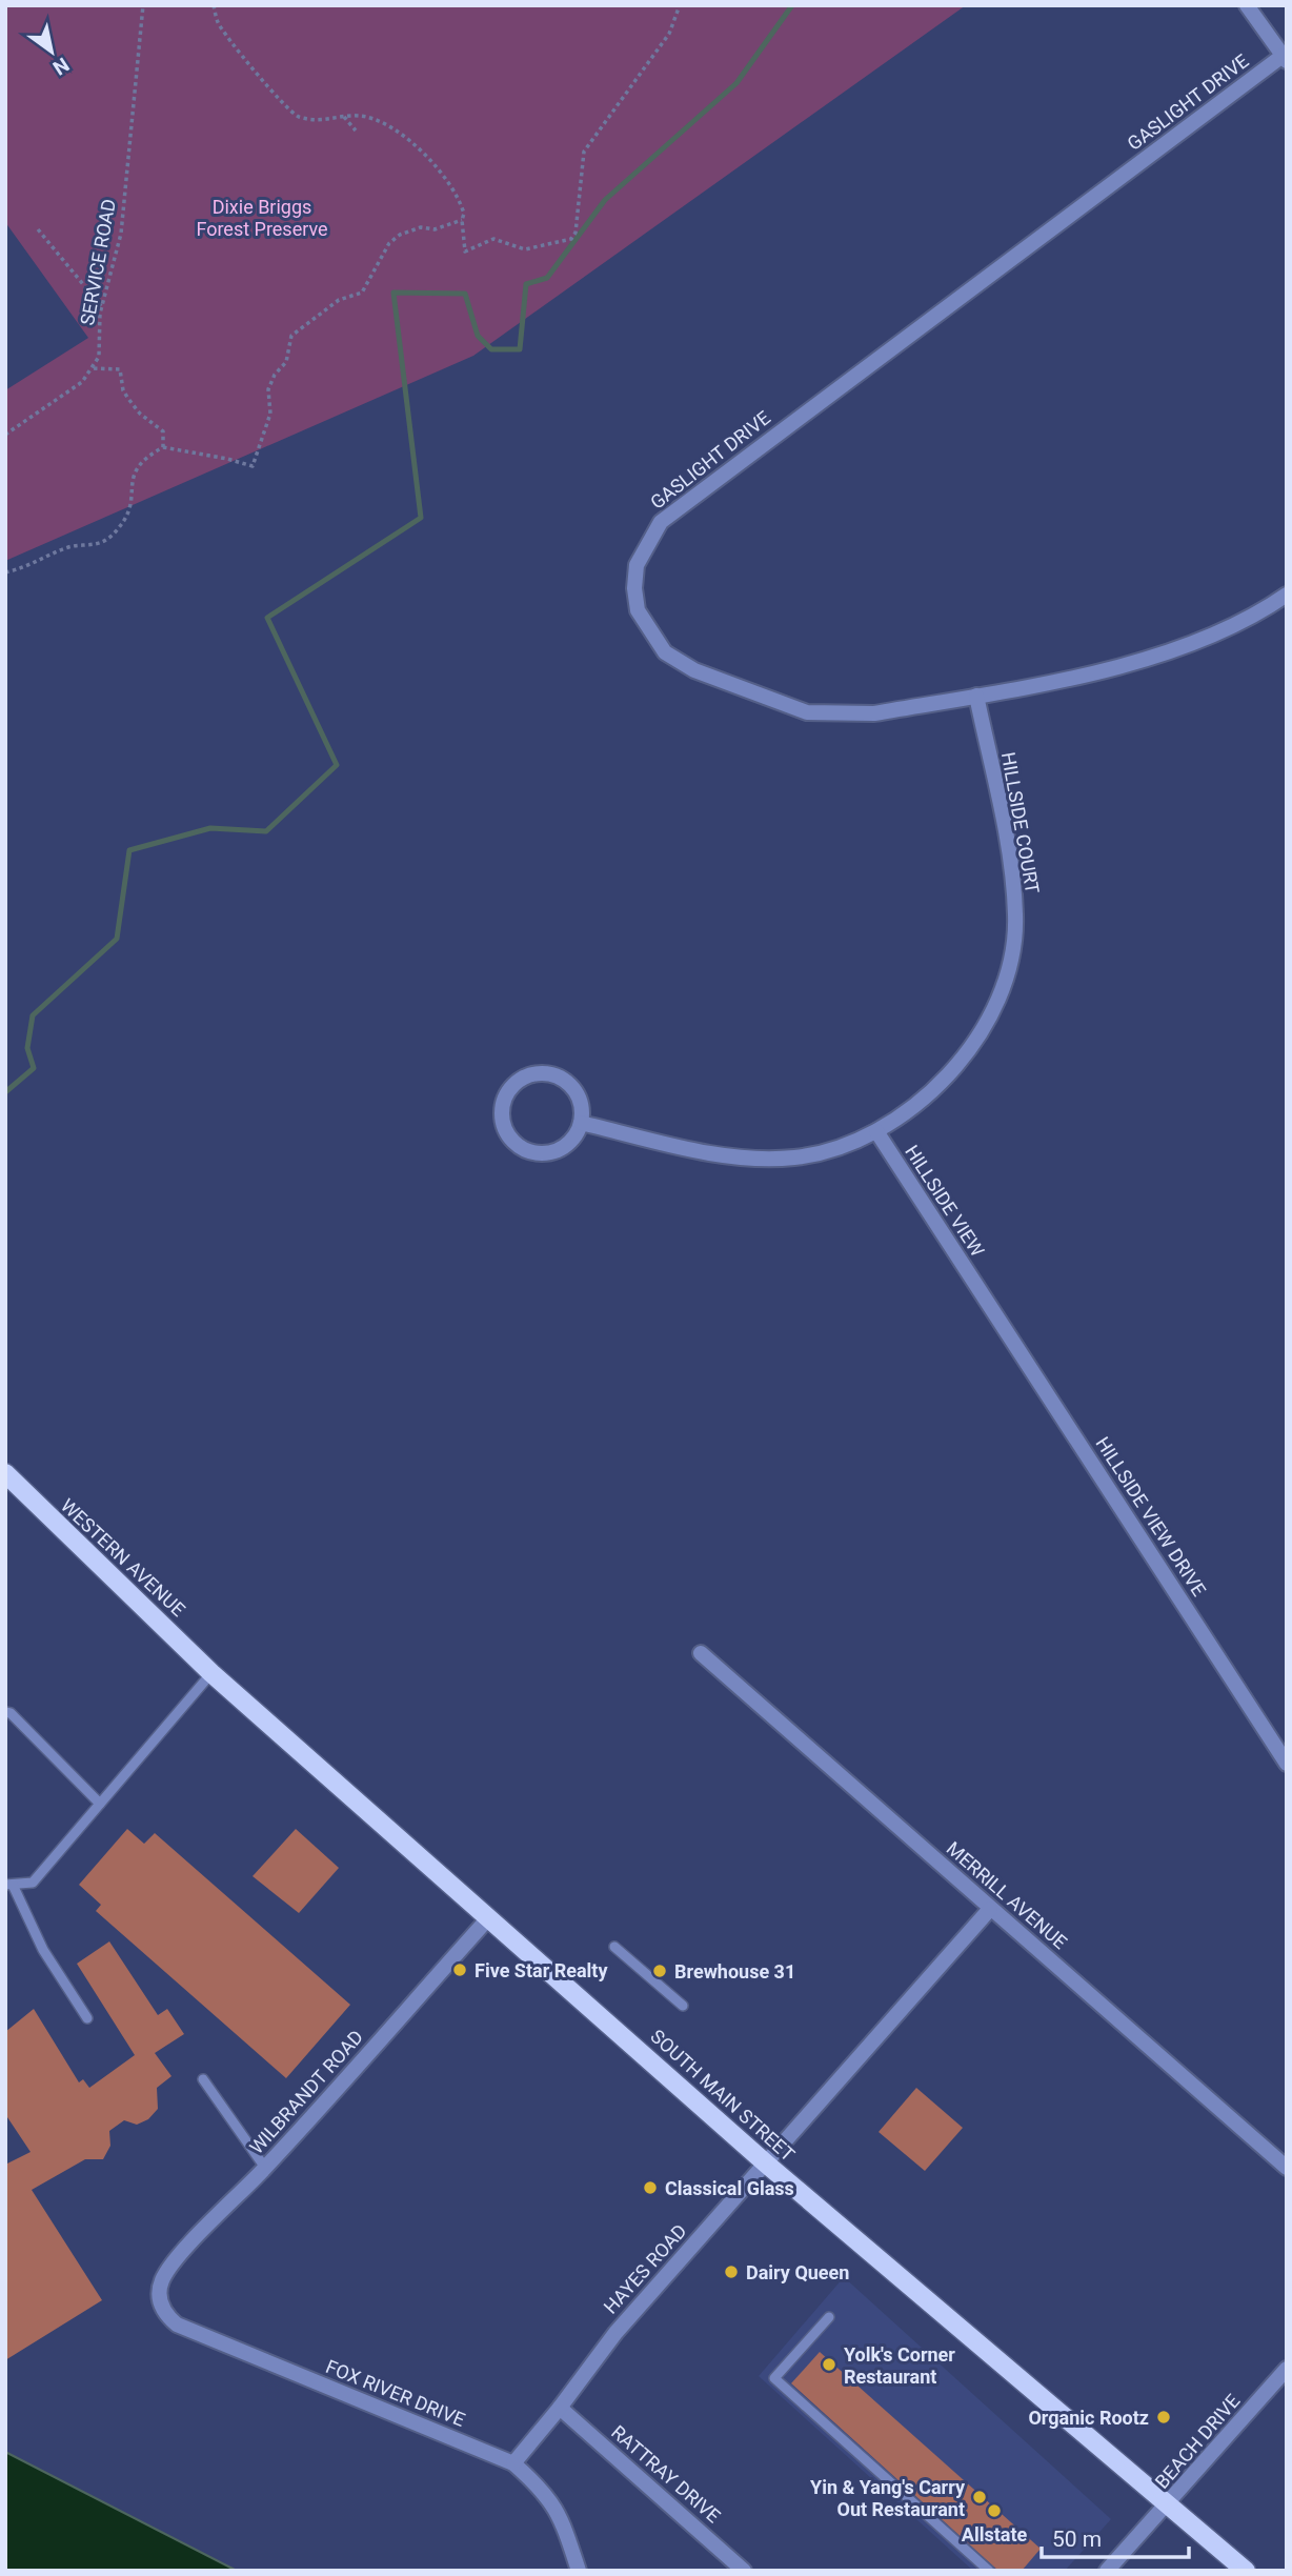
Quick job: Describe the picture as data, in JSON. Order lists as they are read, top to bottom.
{
  "streets": {
    "main road": ["WESTERN AVENUE", "SOUTH MAIN STREET"],
    "street": [
      "GASLIGHT DRIVE",
      "HILLSIDE COURT",
      "HILLSIDE VIEW",
      "HILLSIDE VIEW DRIVE",
      "MERRILL AVENUE",
      "WILBRANDT ROAD",
      "HAYES ROAD",
      "FOX RIVER DRIVE",
      "BEACH DRIVE",
      "RATTRAY DRIVE"
    ],
    "path": ["SERVICE ROAD"]
  },
  "crossings": [
    ["GASLIGHT DRIVE", "HILLSIDE COURT"],
    ["HILLSIDE COURT", "HILLSIDE VIEW"],
    ["HILLSIDE VIEW", "HILLSIDE VIEW DRIVE"],
    ["WESTERN AVENUE", "SOUTH MAIN STREET"],
    ["MERRILL AVENUE", "HAYES ROAD"],
    ["WILBRANDT ROAD", "SOUTH MAIN STREET"],
    ["WILBRANDT ROAD", "FOX RIVER DRIVE"],
    ["SOUTH MAIN STREET", "HAYES ROAD"],
    ["SOUTH MAIN STREET", "BEACH DRIVE"],
    ["HAYES ROAD", "FOX RIVER DRIVE"],
    ["HAYES ROAD", "RATTRAY DRIVE"]
  ],
  "parks": ["Dixie Briggs Forest Preserve"],
  "places": [
    "Five Star Realty",
    "Brewhouse 31",
    "Classical Glass",
    "Dairy Queen",
    "Yolk's Corner Restaurant",
    "Organic Rootz",
    "Yin & Yang's Carry Out Restaurant",
    "Allstate"
  ],
  "scale_bar": "50 m",
  "north": "bottom right"
}
